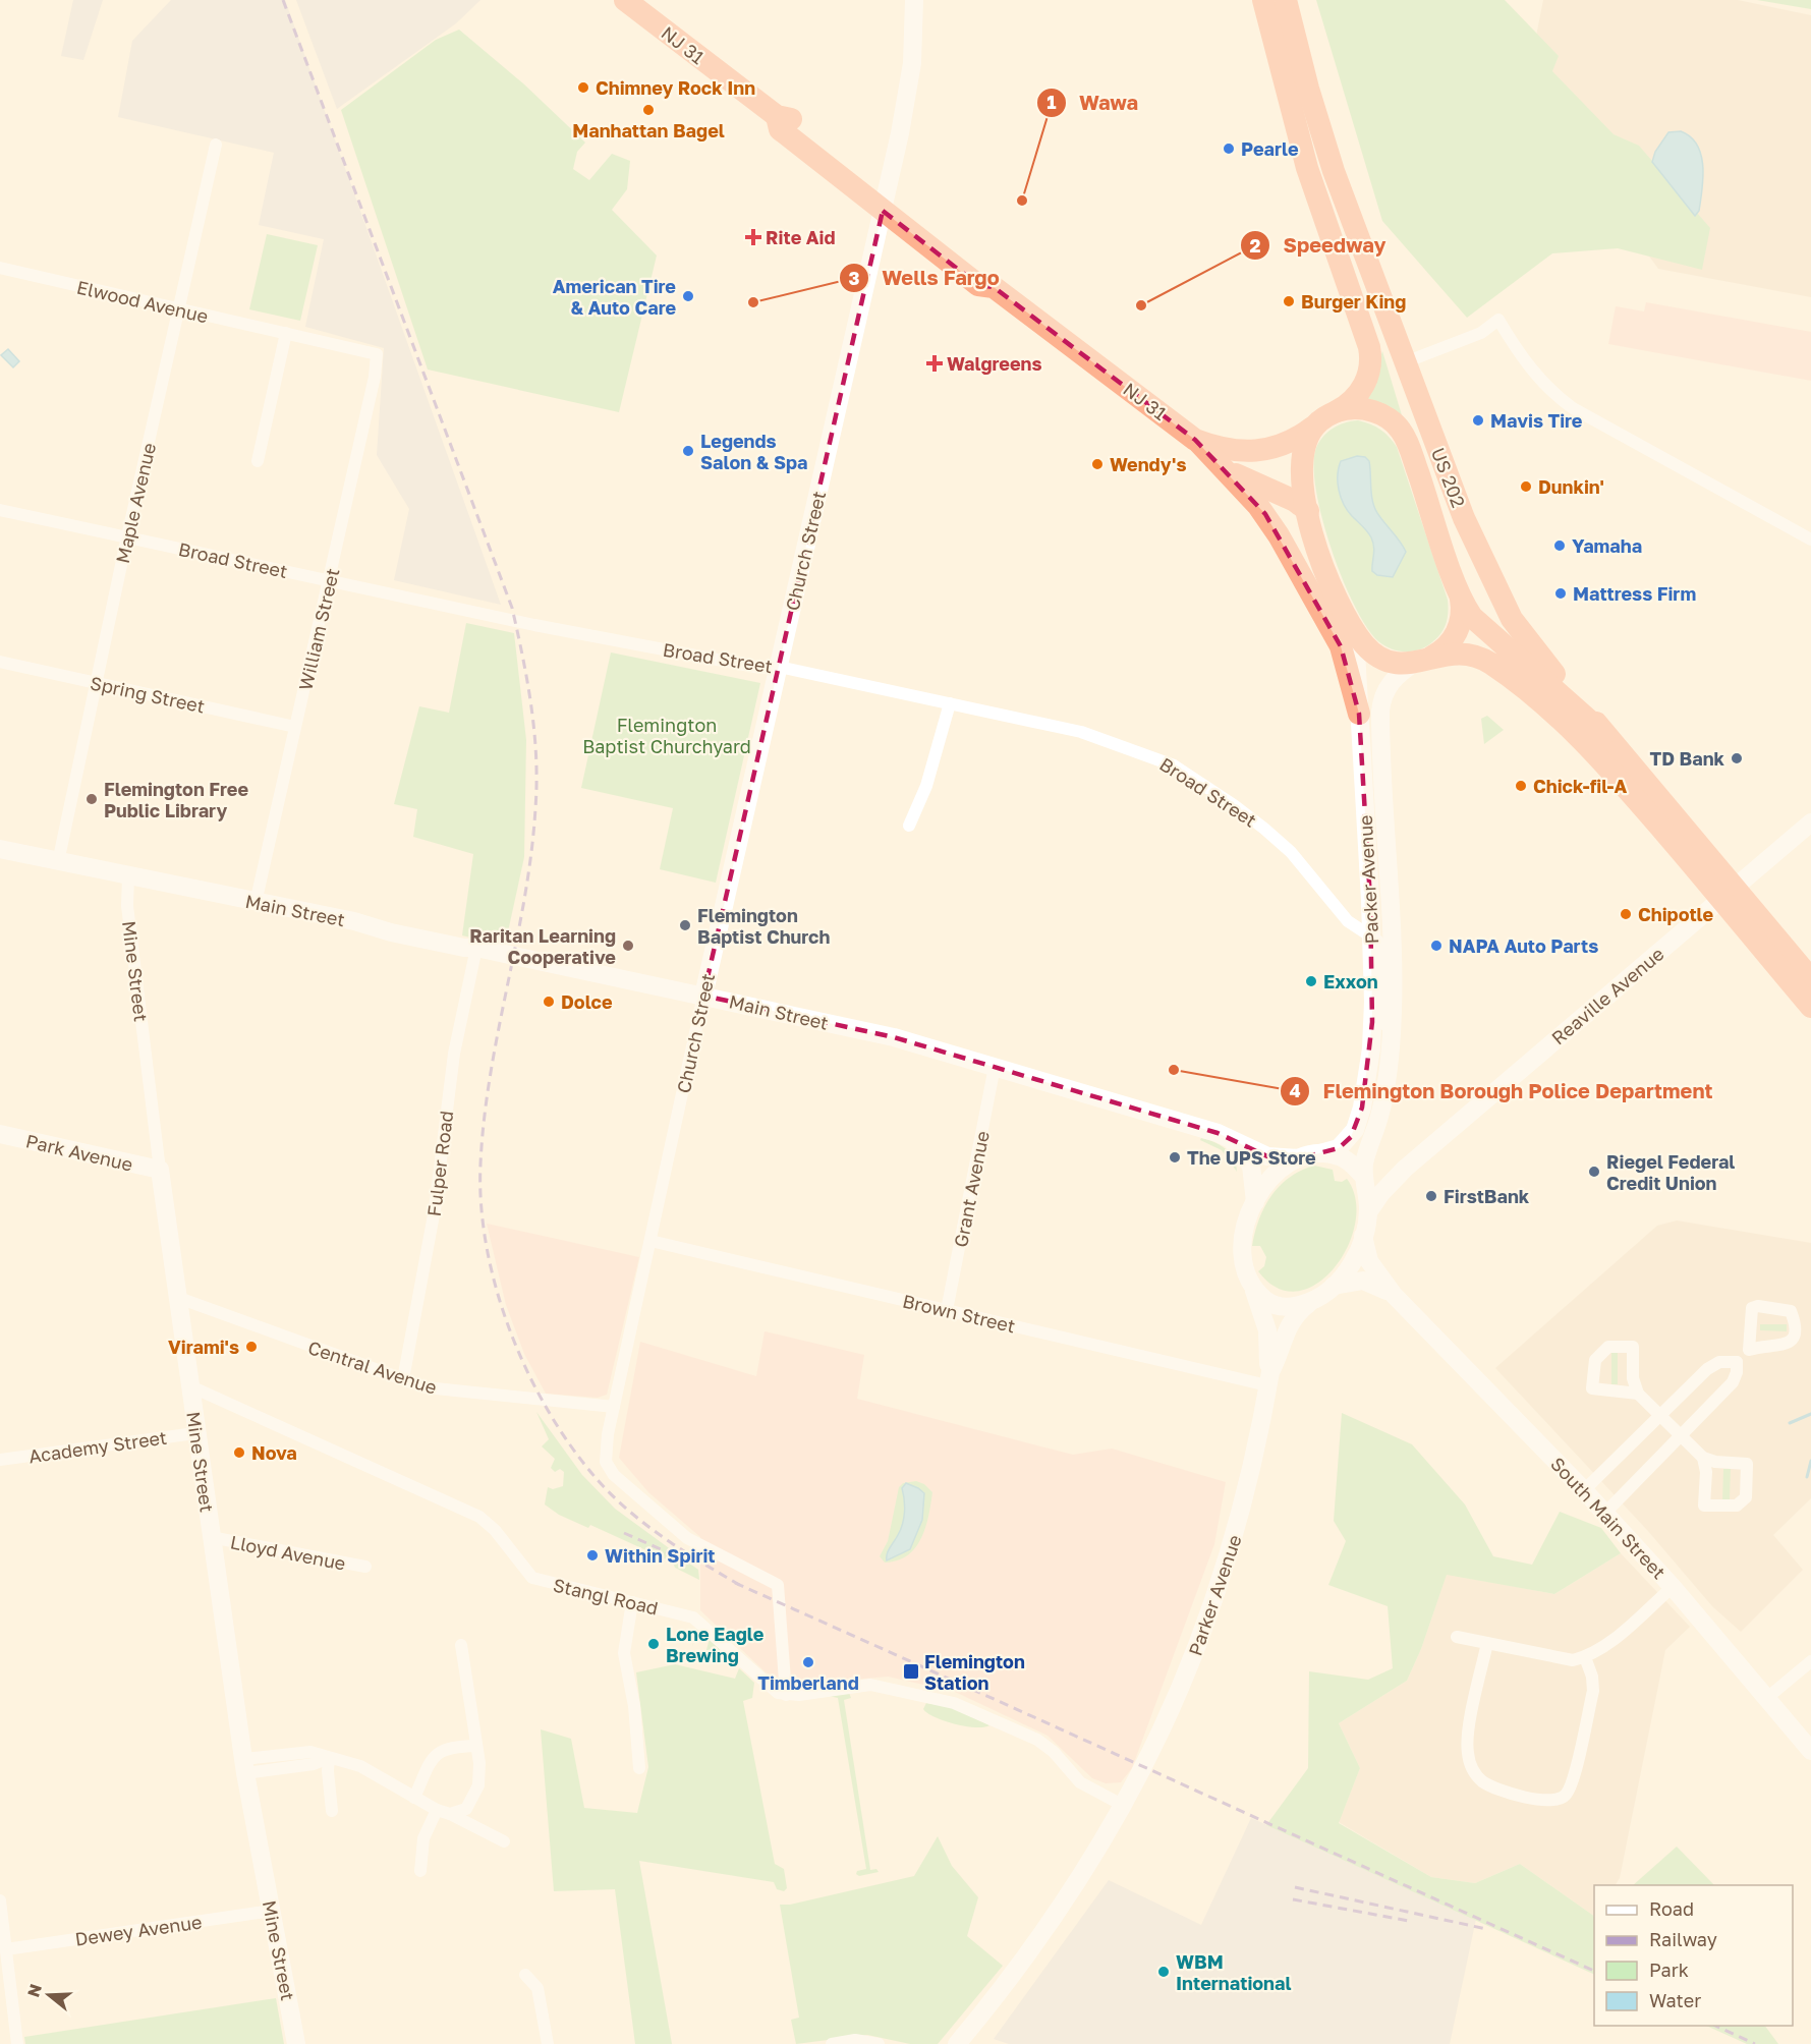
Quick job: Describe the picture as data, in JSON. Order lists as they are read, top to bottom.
{
  "streets": {
    "highway": ["NJ 31", "US 202"],
    "street": [
      "Elwood Avenue",
      "Maple Avenue",
      "Church Street",
      "Broad Street",
      "William Street",
      "Spring Street",
      "Packer Avenue",
      "Main Street",
      "Mine Street",
      "Reaville Avenue",
      "Park Avenue",
      "Fulper Road",
      "Grant Avenue",
      "Brown Street",
      "Central Avenue",
      "Academy Street",
      "South Main Street",
      "Lloyd Avenue",
      "Parker Avenue",
      "Stangl Road",
      "Dewey Avenue"
    ]
  },
  "crossings": [
    ["NJ 31", "US 202"],
    ["NJ 31", "Church Street"],
    ["Elwood Avenue", "Maple Avenue"],
    ["Elwood Avenue", "William Street"],
    ["US 202", "Packer Avenue"],
    ["US 202", "Reaville Avenue"],
    ["Maple Avenue", "Broad Street"],
    ["Maple Avenue", "Spring Street"],
    ["Maple Avenue", "Main Street"],
    ["Church Street", "Broad Street"],
    ["Church Street", "Main Street"],
    ["Church Street", "Brown Street"],
    ["Church Street", "Central Avenue"],
    ["Church Street", "Stangl Road"],
    ["Broad Street", "William Street"],
    ["Broad Street", "Packer Avenue"],
    ["William Street", "Spring Street"],
    ["William Street", "Main Street"],
    ["Packer Avenue", "Main Street"],
    ["Packer Avenue", "Reaville Avenue"],
    ["Packer Avenue", "South Main Street"],
    ["Packer Avenue", "Parker Avenue"],
    ["Main Street", "Mine Street"],
    ["Main Street", "Reaville Avenue"],
    ["Main Street", "Fulper Road"],
    ["Main Street", "Grant Avenue"],
    ["Main Street", "South Main Street"],
    ["Main Street", "Parker Avenue"],
    ["Mine Street", "Park Avenue"],
    ["Mine Street", "Central Avenue"],
    ["Mine Street", "Academy Street"],
    ["Mine Street", "Lloyd Avenue"],
    ["Mine Street", "Stangl Road"],
    ["Mine Street", "Dewey Avenue"],
    ["Reaville Avenue", "South Main Street"],
    ["Reaville Avenue", "Parker Avenue"],
    ["Fulper Road", "Central Avenue"],
    ["Grant Avenue", "Brown Street"],
    ["Brown Street", "Parker Avenue"],
    ["South Main Street", "Parker Avenue"]
  ],
  "parks": ["Flemington Baptist Churchyard"],
  "places": {
    "other": [
      "Chimney Rock Inn",
      "Manhattan Bagel",
      "Pearle",
      "Wawa",
      "American Tire & Auto Care",
      "Burger King",
      "Wells Fargo",
      "Speedway",
      "Mavis Tire",
      "Legends Salon & Spa",
      "Wendy's",
      "Dunkin'",
      "Yamaha",
      "Mattress Firm",
      "TD Bank",
      "Chick-fil-A",
      "Flemington Free Public Library",
      "Chipotle",
      "Flemington Baptist Church",
      "Raritan Learning Cooperative",
      "NAPA Auto Parts",
      "Exxon",
      "Dolce",
      "Flemington Borough Police Department",
      "The UPS Store",
      "Riegel Federal Credit Union",
      "FirstBank",
      "Virami's",
      "Nova",
      "Within Spirit",
      "Lone Eagle Brewing",
      "Timberland",
      "WBM International"
    ],
    "health": ["Rite Aid", "Walgreens"],
    "transit": ["Flemington Station"]
  },
  "legend": [
    "Road",
    "Railway",
    "Park",
    "Water"
  ],
  "north": "left"
}
